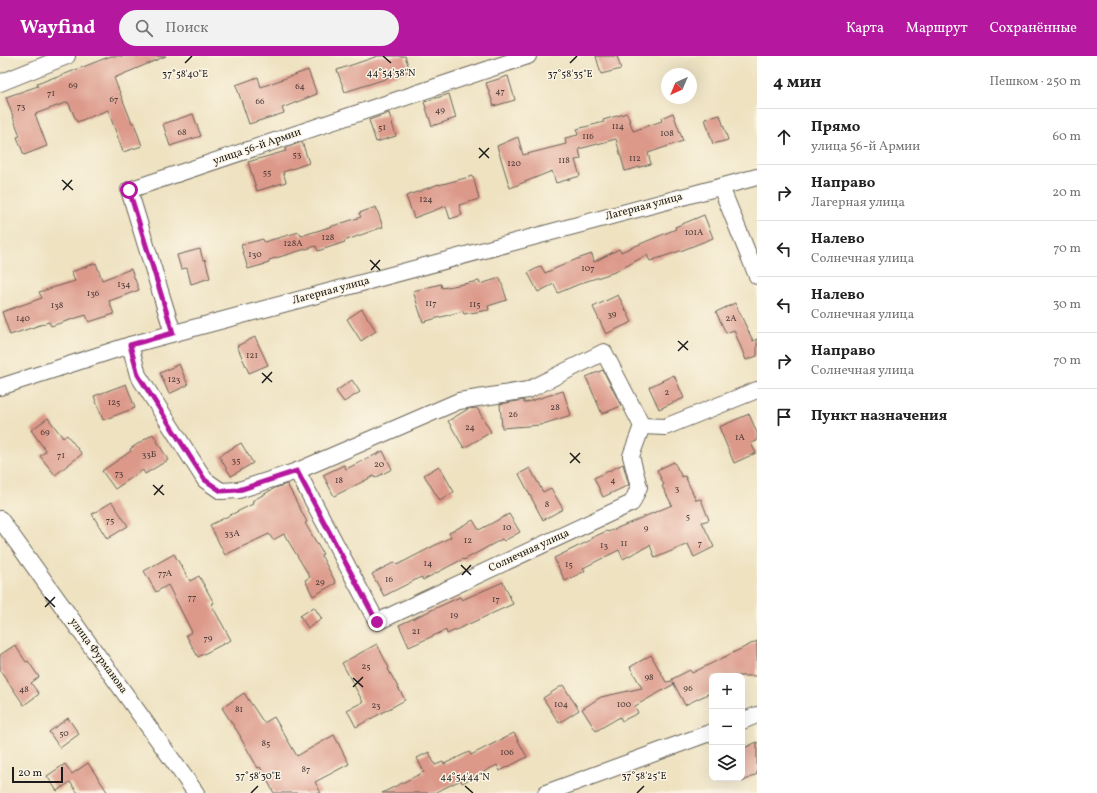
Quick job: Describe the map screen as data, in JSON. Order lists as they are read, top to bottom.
{
  "streets": {
    "street": [
      "улица 56-й Армии",
      "Лагерная улица",
      "Солнечная улица",
      "улица Фурманова"
    ]
  },
  "crossings": [
    ["улица 56-й Армии", "Лагерная улица"]
  ],
  "house_numbers": [
    "69",
    "64",
    "47",
    "71",
    "67",
    "66",
    "73",
    "49",
    "114",
    "51",
    "68",
    "108",
    "116",
    "53",
    "112",
    "118",
    "120",
    "55",
    "124",
    "101А",
    "128",
    "128А",
    "130",
    "107",
    "134",
    "136",
    "117",
    "115",
    "138",
    "39",
    "140",
    "2А",
    "121",
    "123",
    "2",
    "125",
    "28",
    "26",
    "24",
    "69",
    "1А",
    "33Б",
    "71",
    "35",
    "20",
    "73",
    "18",
    "4",
    "3",
    "8",
    "5",
    "75",
    "10",
    "9",
    "33А",
    "12",
    "11",
    "7",
    "13",
    "14",
    "15",
    "77А",
    "16",
    "29",
    "77",
    "17",
    "19",
    "21",
    "79",
    "25",
    "98",
    "96",
    "48",
    "104",
    "100",
    "23",
    "81",
    "50",
    "85",
    "106",
    "87"
  ],
  "scale_bar": "20 m",
  "north": "bottom left",
  "page": {
    "header": "Wayfind",
    "search": "Поиск",
    "nav": ["Карта", "Маршрут", "Сохранённые"],
    "heading": ["4 мин", "Пешком · 250 m"],
    "list": [
      ["Прямо", "улица 56-й Армии", "60 m"],
      ["Направо", "Лагерная улица", "20 m"],
      ["Налево", "Солнечная улица", "70 m"],
      ["Налево", "Солнечная улица", "30 m"],
      ["Направо", "Солнечная улица", "70 m"],
      "Пункт назначения"
    ],
    "map_buttons": ["+", "−"],
    "scale": "20 m"
  },
  "coordinates": [
    "44°54'38\"N",
    "37°58'40\"E",
    "37°58'35\"E",
    "37°58'30\"E",
    "37°58'25\"E",
    "44°54'44\"N"
  ]
}
